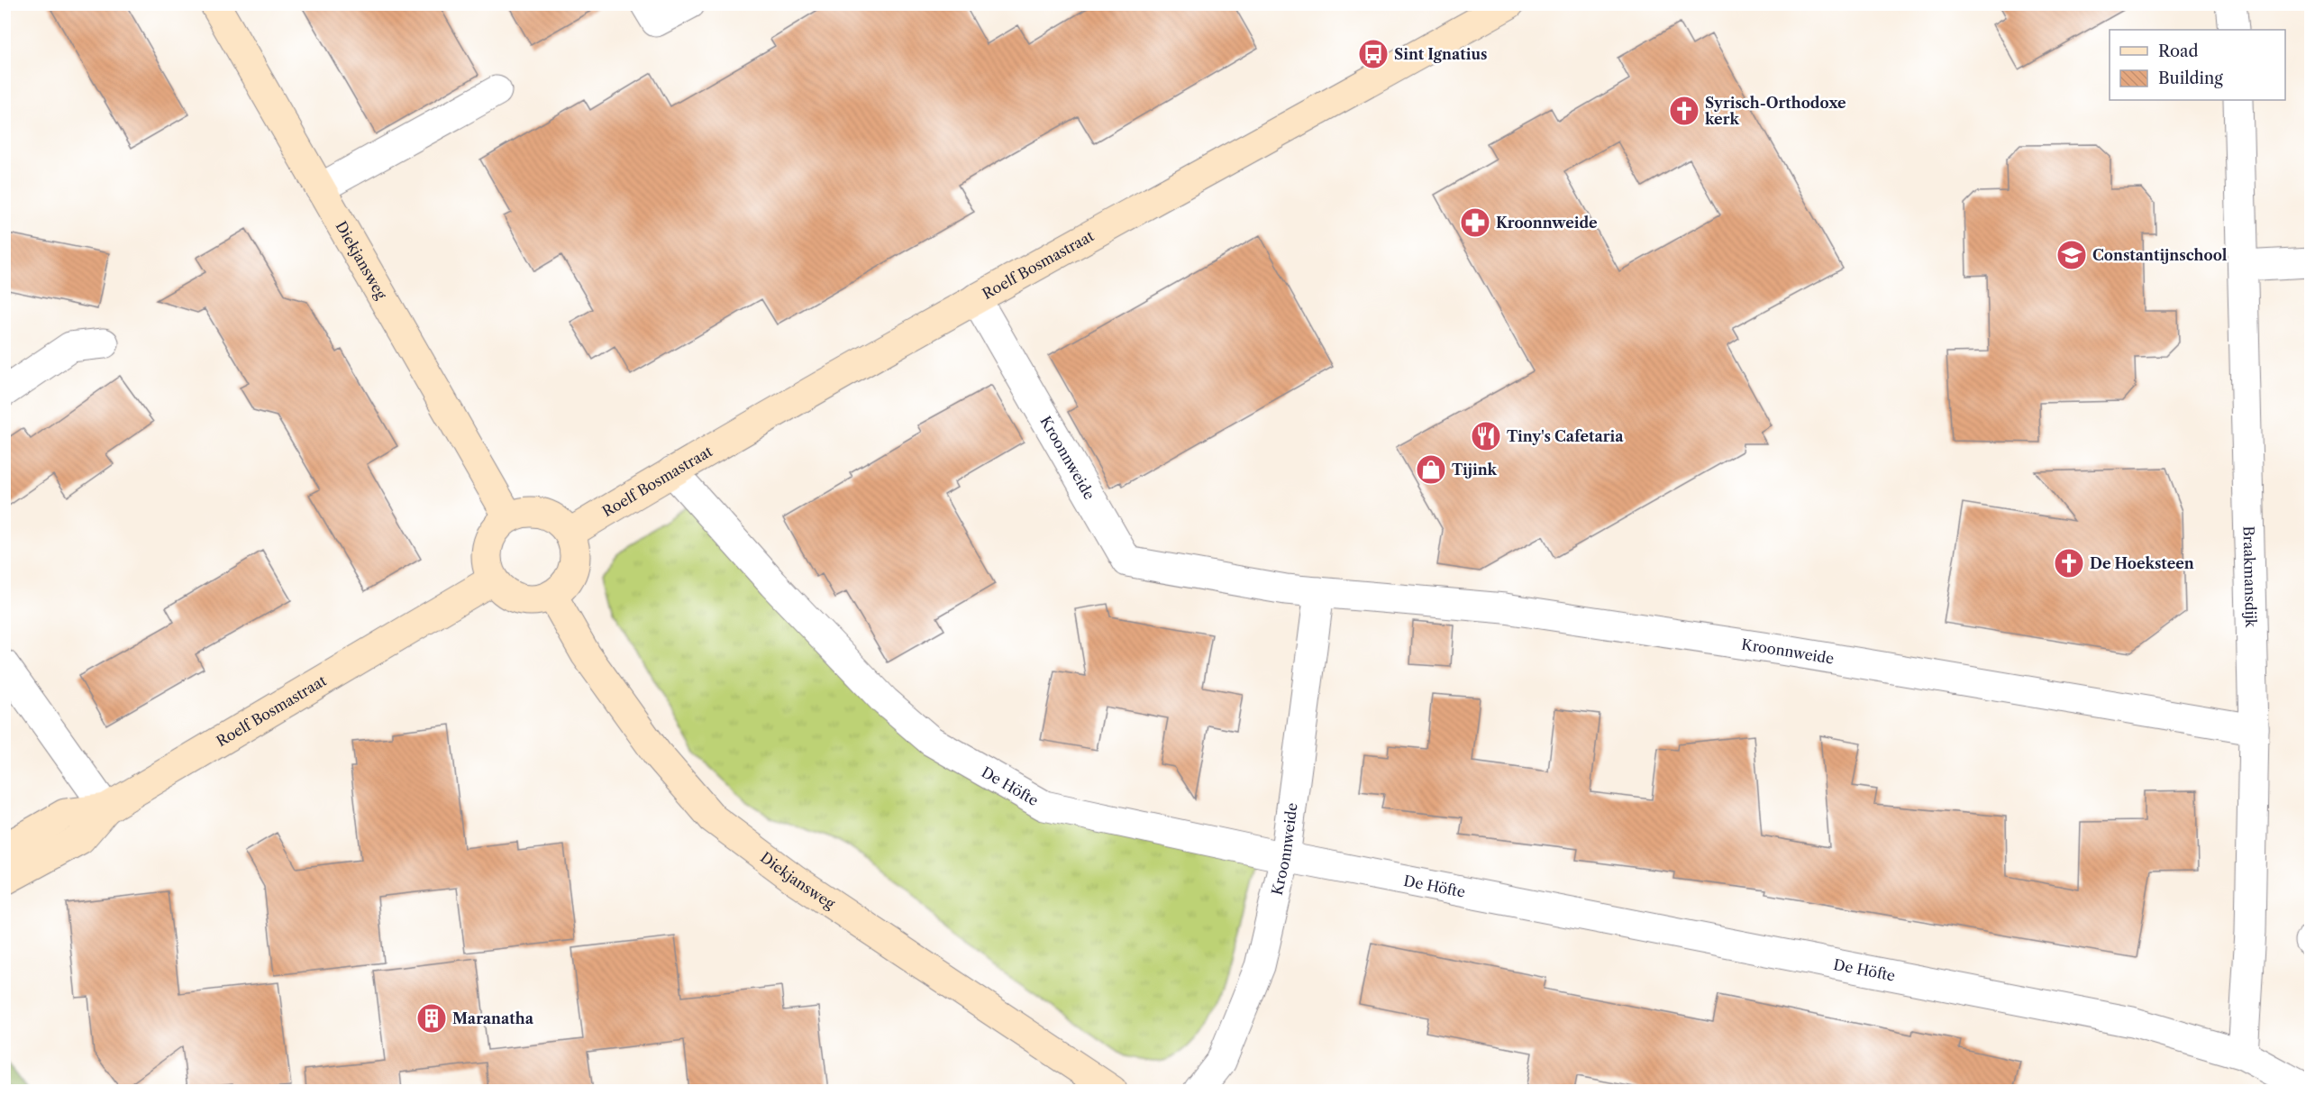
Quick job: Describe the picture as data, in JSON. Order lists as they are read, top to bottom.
{
  "streets": {
    "main road": ["Diekjansweg", "Roelf Bosmastraat"],
    "street": ["Kroonnweide", "Braakmansdijk", "De Höfte"]
  },
  "crossings": [
    ["Diekjansweg", "Roelf Bosmastraat"],
    ["Roelf Bosmastraat", "Kroonnweide"],
    ["Roelf Bosmastraat", "De Höfte"],
    ["Kroonnweide", "Braakmansdijk"],
    ["Kroonnweide", "De Höfte"],
    ["Braakmansdijk", "De Höfte"]
  ],
  "places": {
    "bus stop": ["Sint Ignatius"],
    "church": ["Syrisch-Orthodoxe kerk", "De Hoeksteen"],
    "pharmacy": ["Kroonnweide"],
    "school or university": ["Constantijnschool"],
    "restaurant": ["Tiny's Cafetaria"],
    "shop": ["Tijink"],
    "building": ["Maranatha"]
  },
  "legend": ["Road", "Building"]
}
